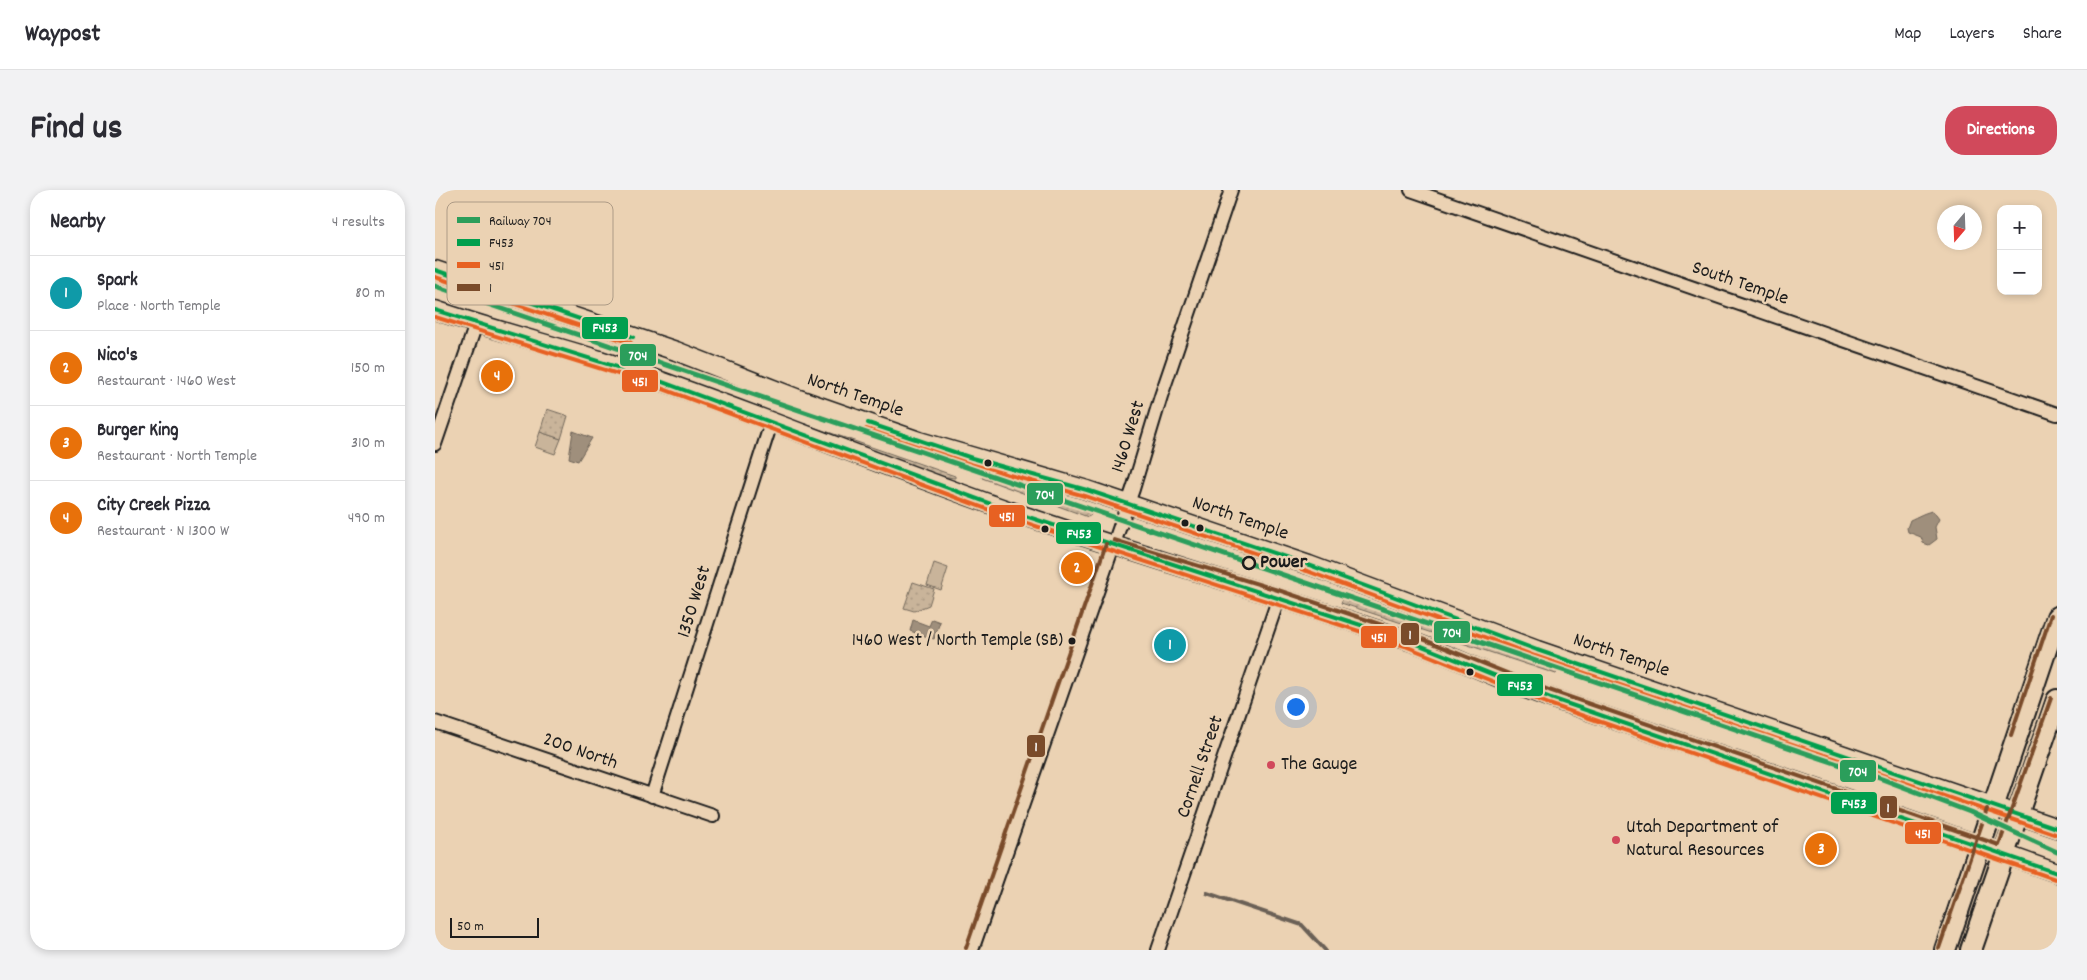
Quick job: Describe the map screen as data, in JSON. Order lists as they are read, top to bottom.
{
  "streets": {
    "main road": ["North Temple"],
    "street": [
      "South Temple",
      "1460 West",
      "1350 West",
      "200 North",
      "Cornell Street"
    ]
  },
  "crossings": [
    ["North Temple", "1460 West"],
    ["1350 West", "200 North"]
  ],
  "places": [
    "Power",
    "1460 West / North Temple (SB)",
    "The Gauge",
    "Utah Department of Natural Resources"
  ],
  "lines": [
    "transit line F453",
    "transit line 451",
    "rail line 704",
    "transit line 1"
  ],
  "legend": [
    "Railway 704",
    "F453",
    "451",
    "1"
  ],
  "scale_bar": "50 m",
  "north": "bottom",
  "page": {
    "header": "Waypost",
    "nav": ["Map", "Layers", "Share"],
    "title": "Find us",
    "buttons": "Directions",
    "heading": ["Nearby", "4 results"],
    "map_buttons": ["+", "−"],
    "list": [
      {
        "mark": "1",
        "name": "Spark",
        "note": "Place · North Temple",
        "value": "80 m"
      },
      {
        "mark": "2",
        "name": "Nico's",
        "note": "Restaurant · 1460 West",
        "value": "150 m"
      },
      {
        "mark": "3",
        "name": "Burger King",
        "note": "Restaurant · North Temple",
        "value": "310 m"
      },
      {
        "mark": "4",
        "name": "City Creek Pizza",
        "note": "Restaurant · N 1300 W",
        "value": "490 m"
      }
    ],
    "pins": [
      "4",
      "2",
      "1",
      "3"
    ],
    "scale": "50 m"
  }
}
